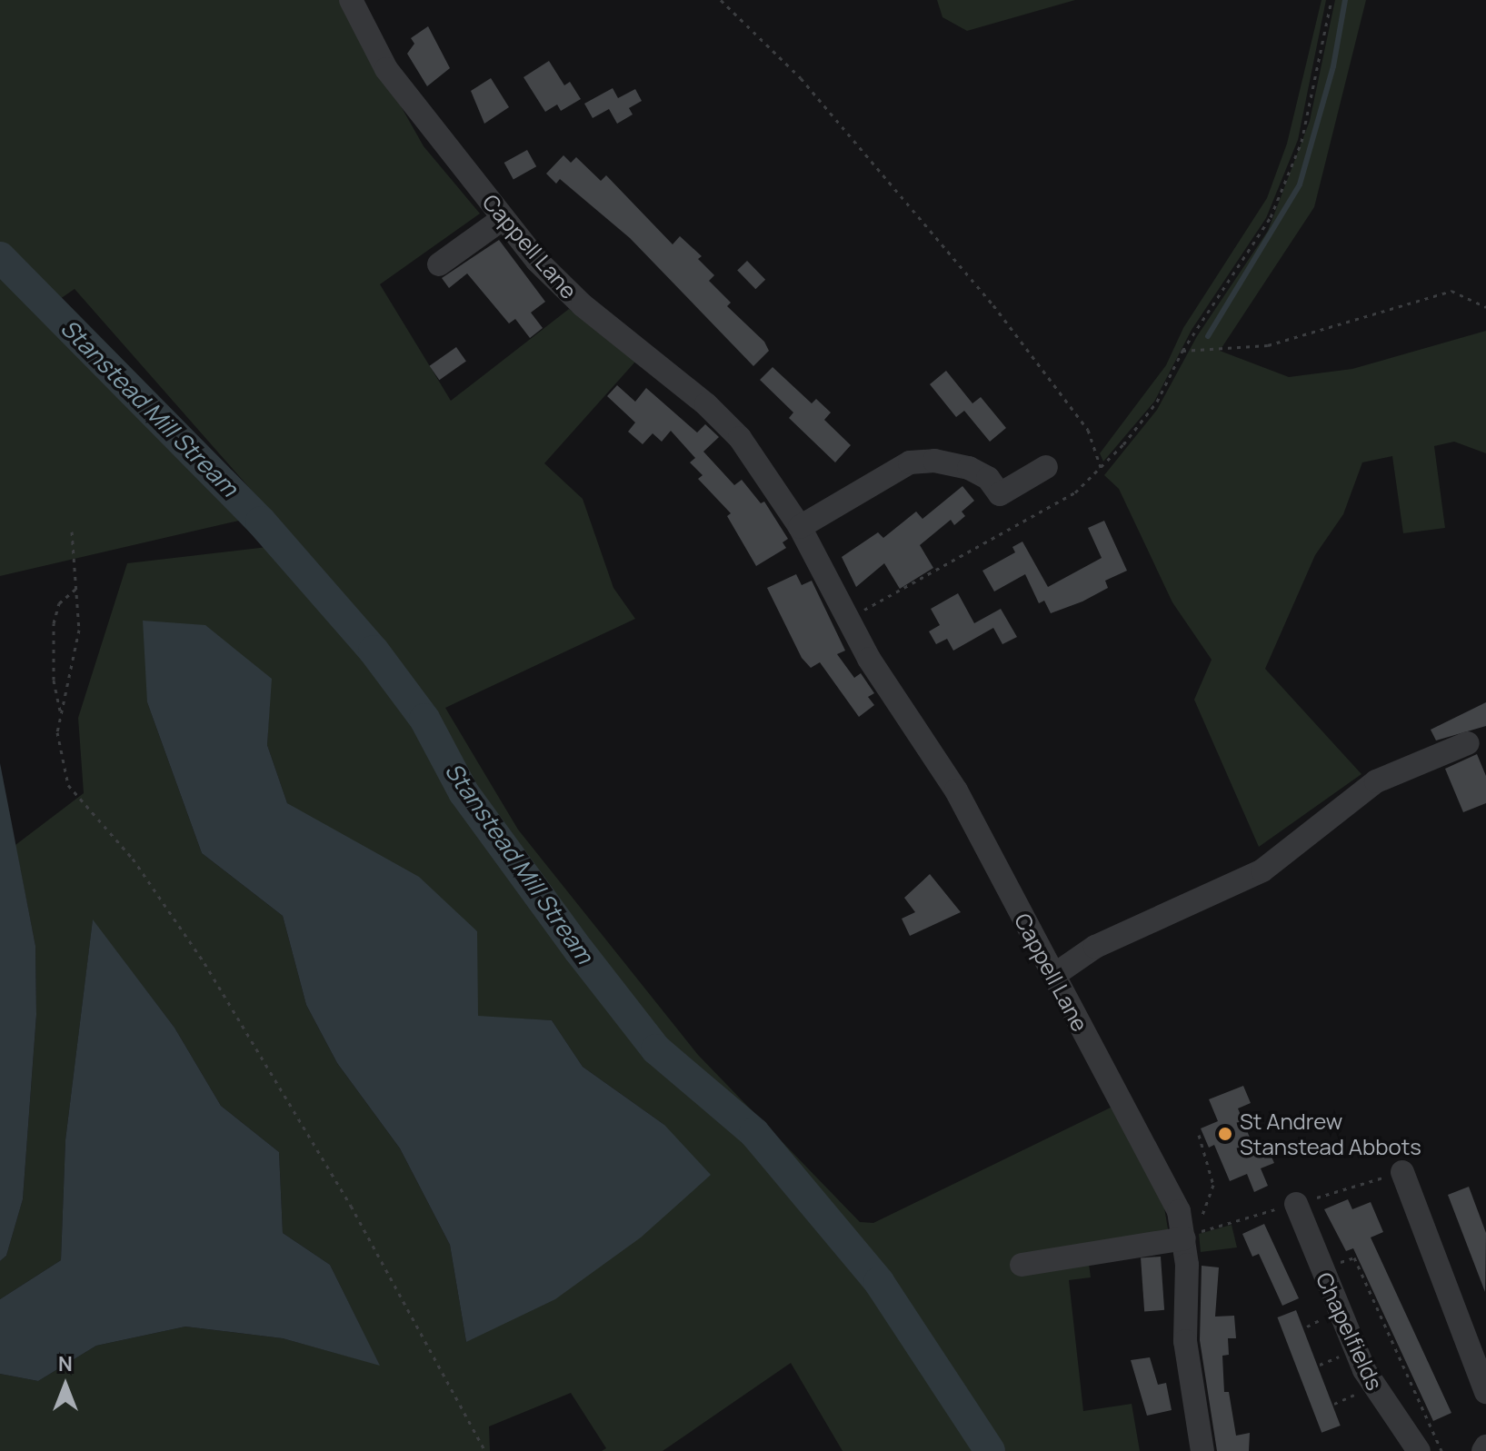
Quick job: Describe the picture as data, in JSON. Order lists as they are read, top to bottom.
{
  "streets": {
    "street": ["Cappell Lane", "Chapelfields"]
  },
  "water": ["Stanstead Mill Stream"],
  "places": ["St Andrew Stanstead Abbots"],
  "north": "top"
}
